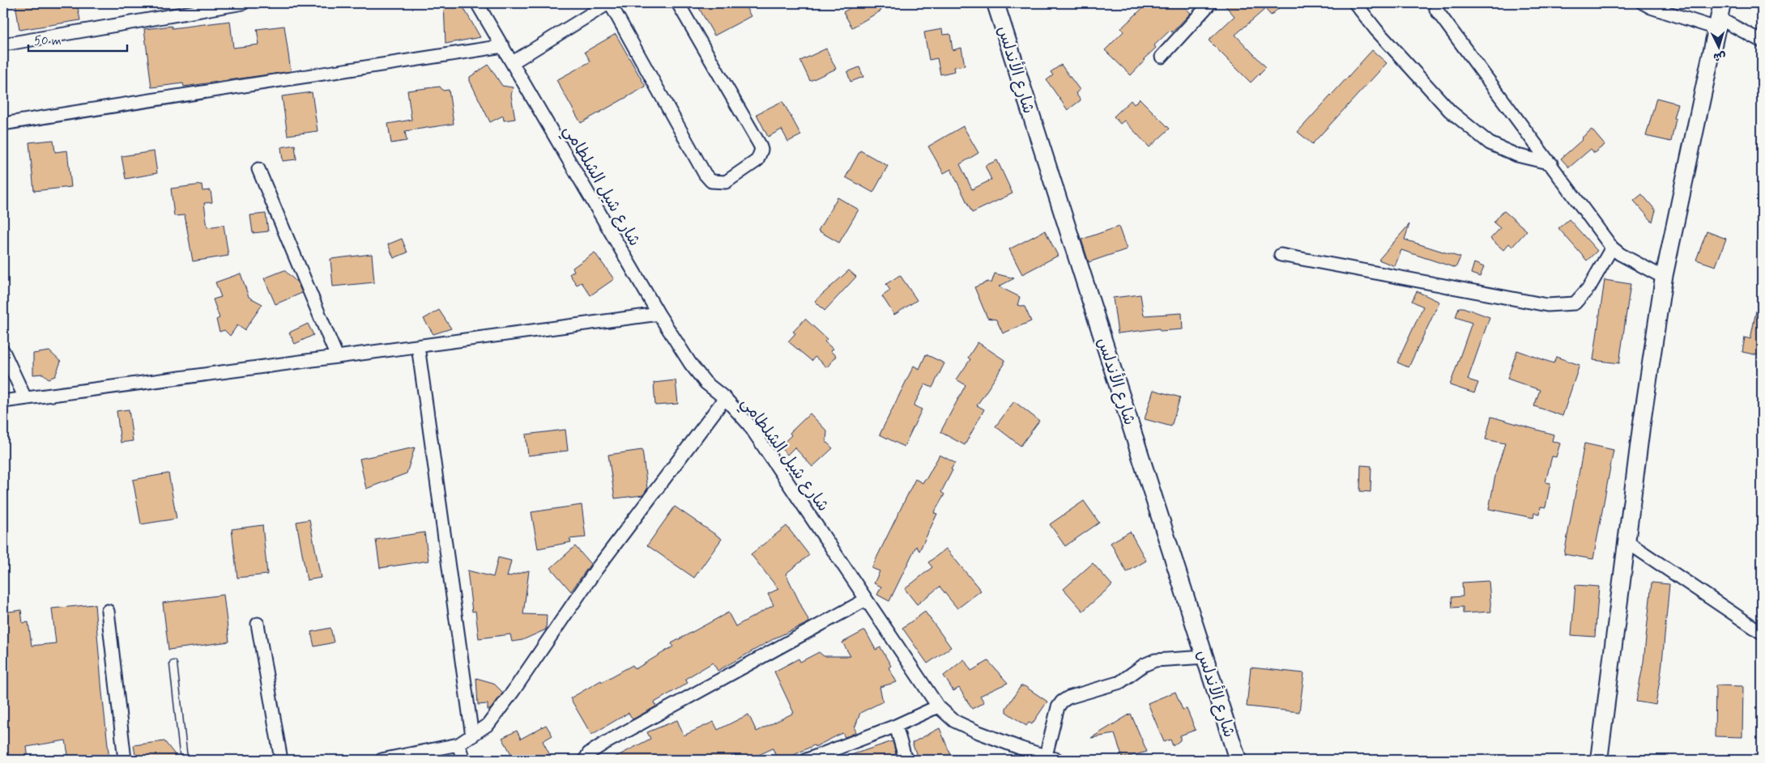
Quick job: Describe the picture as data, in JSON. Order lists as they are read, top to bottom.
{
  "streets": {
    "main road": ["شارع الأندلس"],
    "street": ["شارع شيل الشلطامي"]
  },
  "scale_bar": "50 m",
  "north": "bottom"
}
